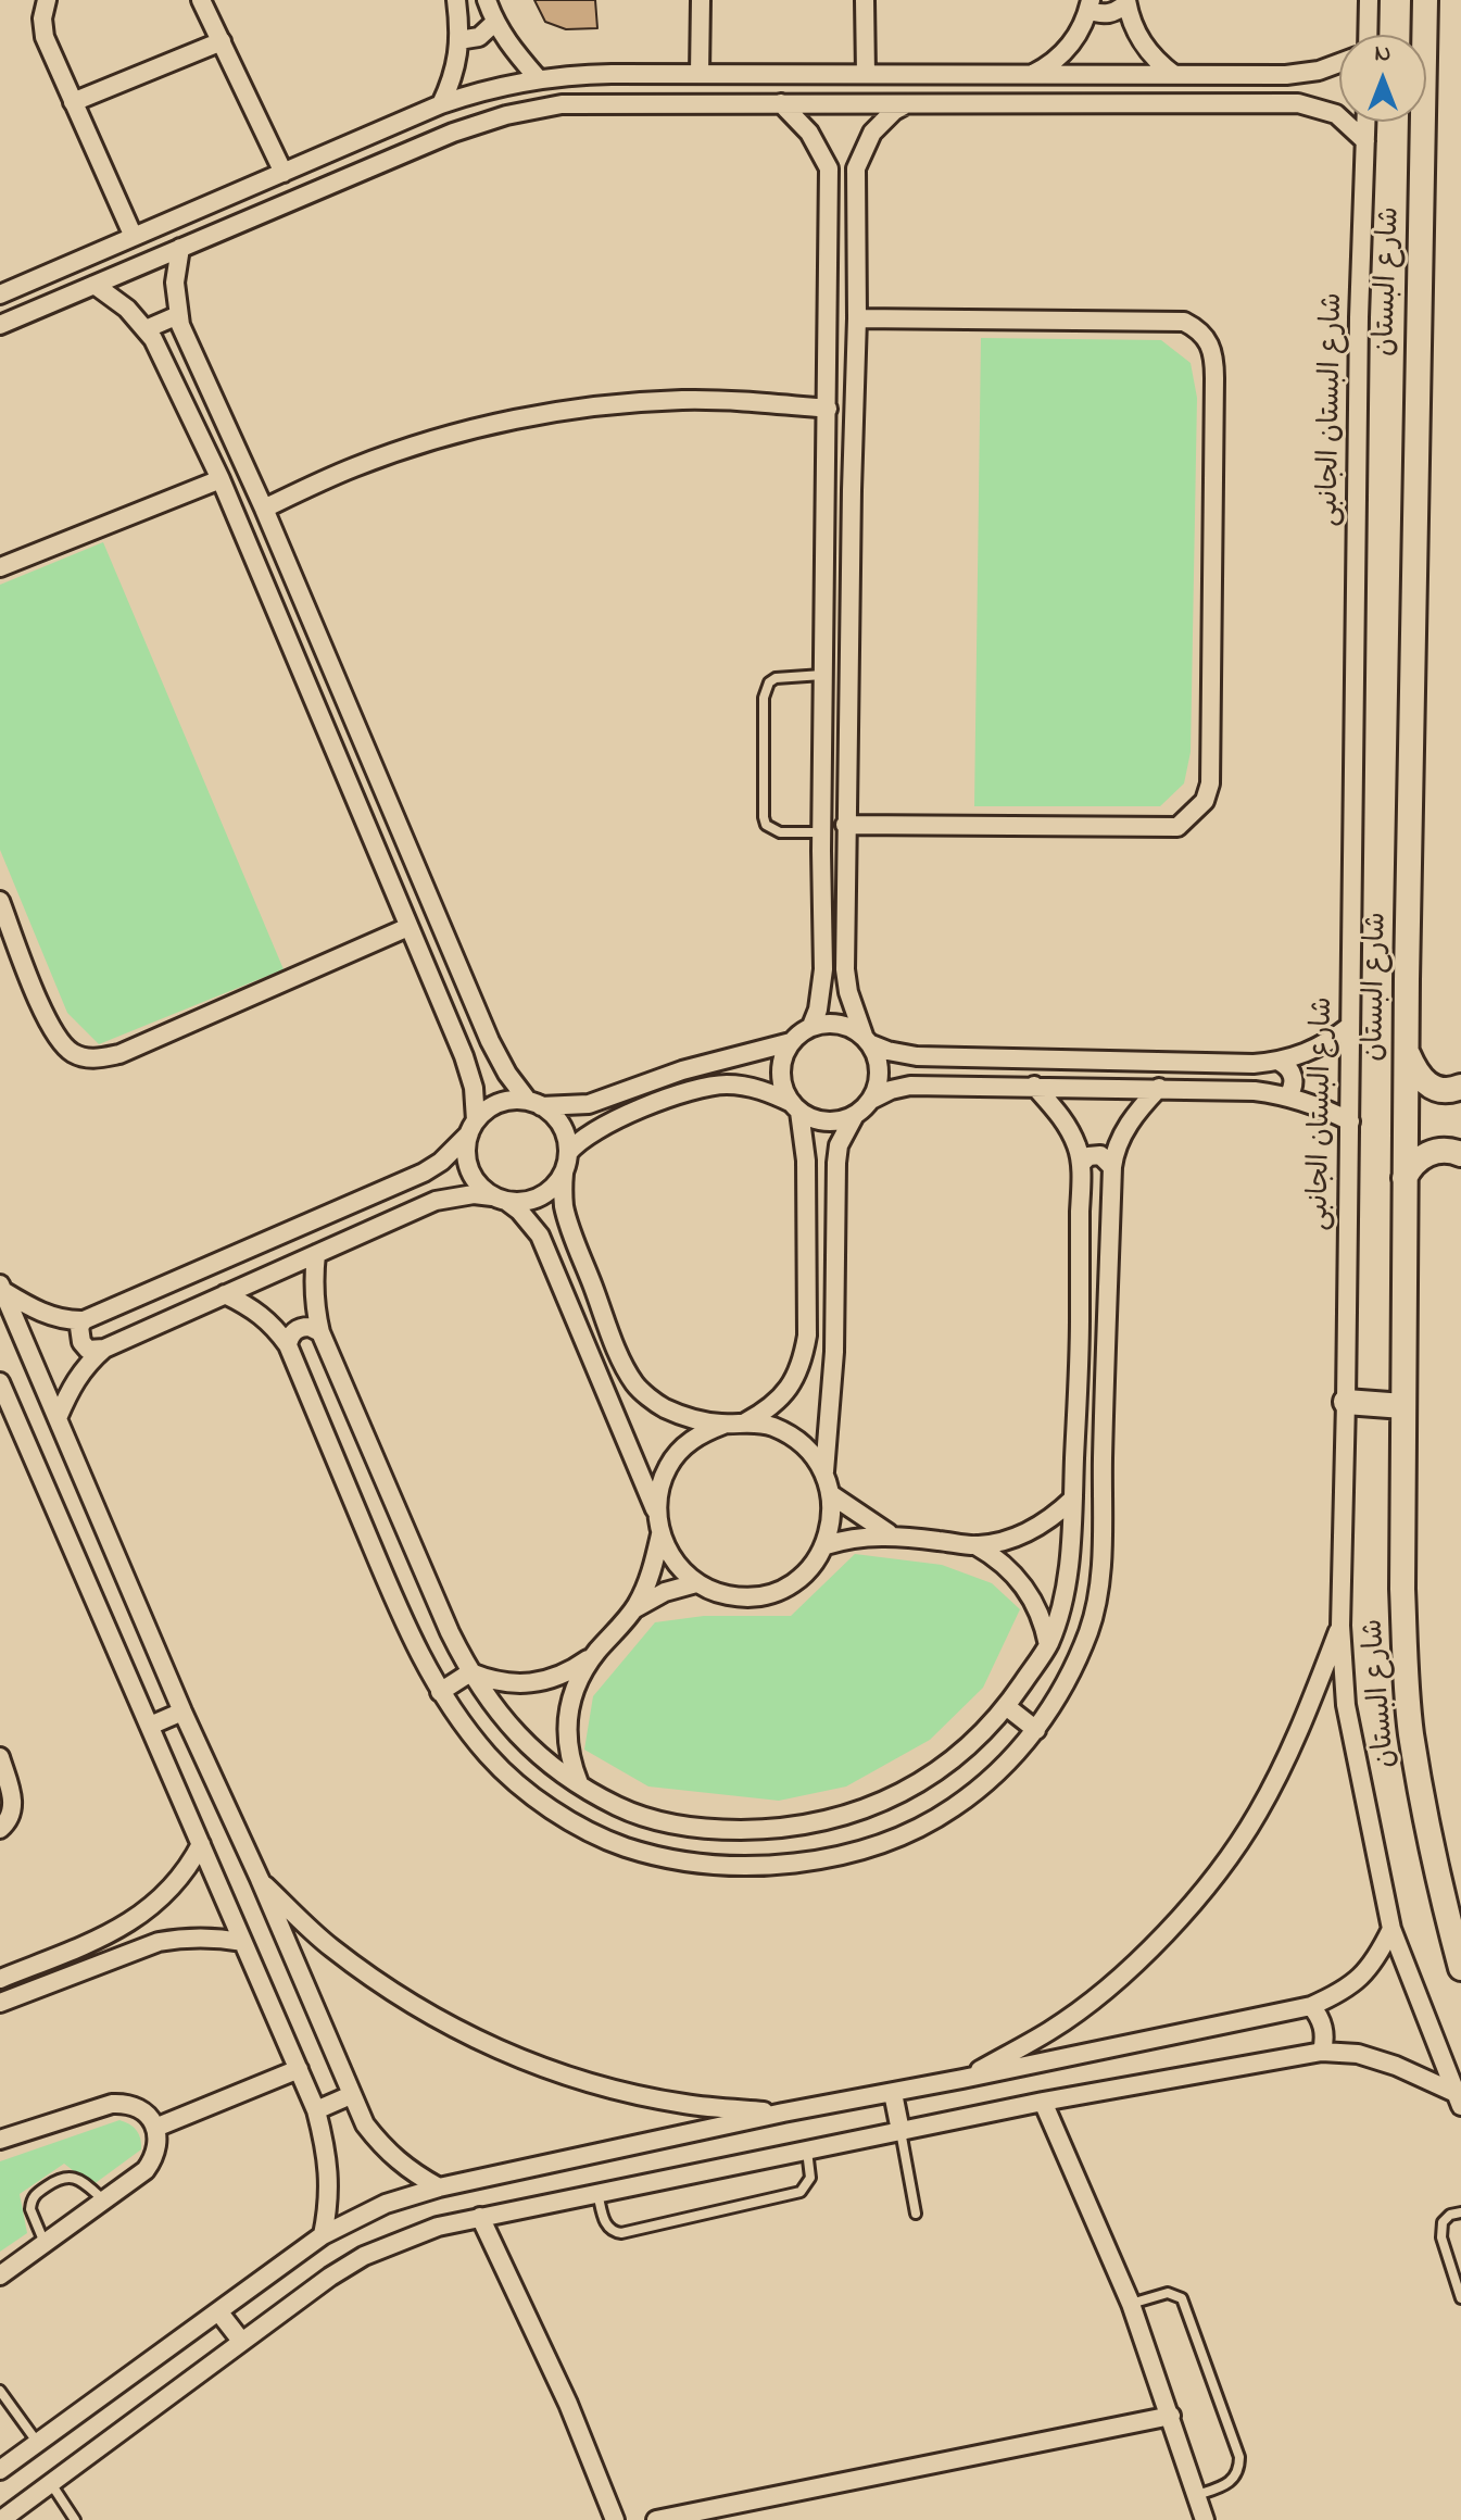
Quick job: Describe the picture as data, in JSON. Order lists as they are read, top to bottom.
{
  "streets": {
    "street": ["شارع البستان", "شارع البستان الجانبى"]
  },
  "north": "top"
}
